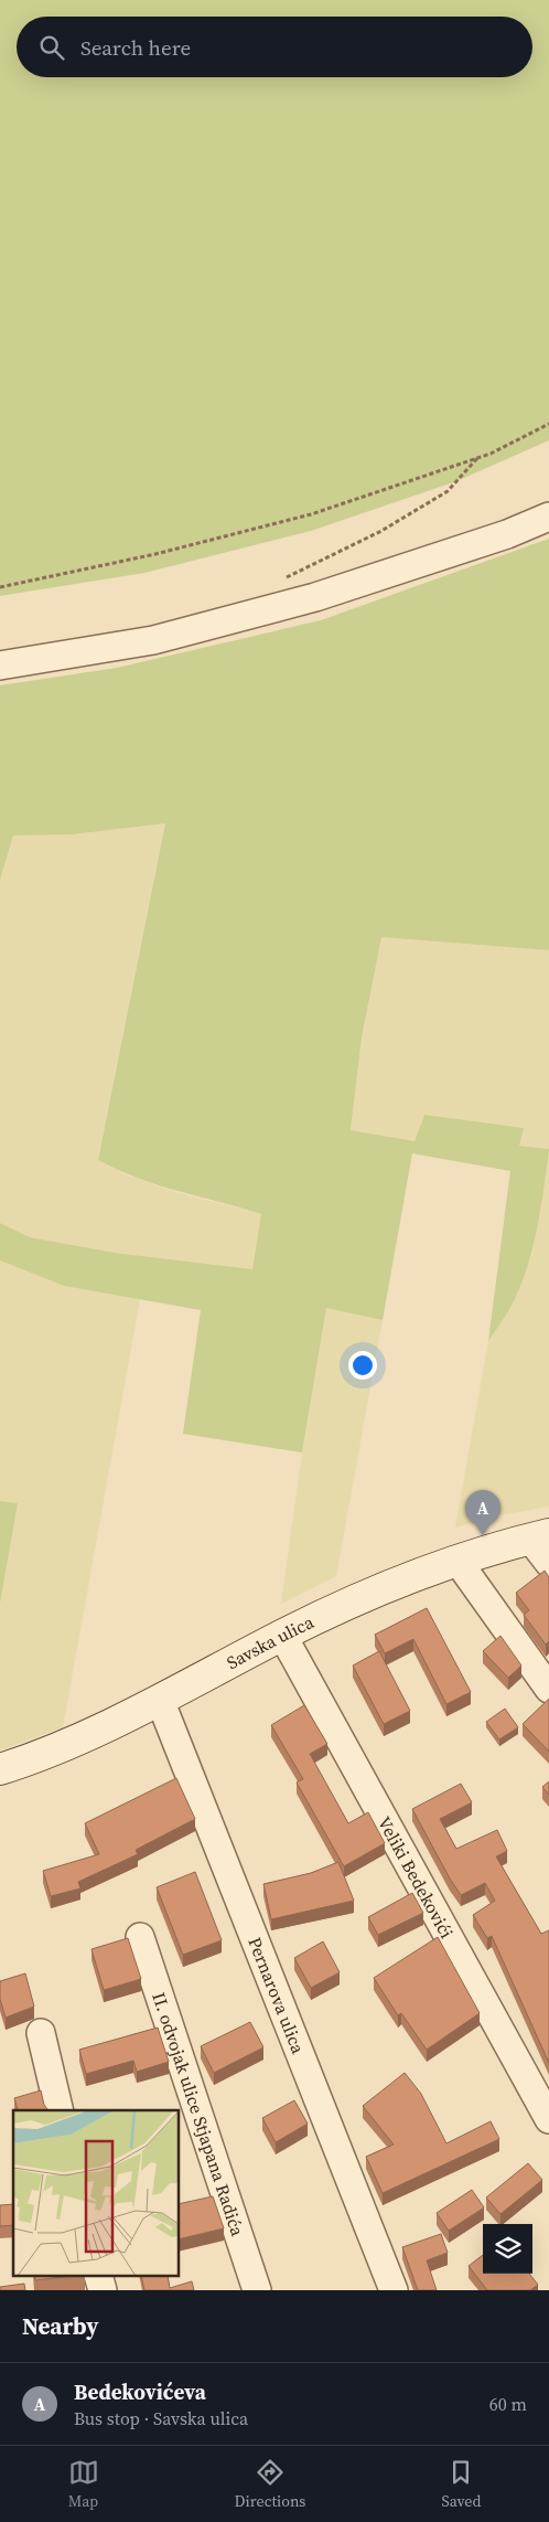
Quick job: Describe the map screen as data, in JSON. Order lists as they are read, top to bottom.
{
  "streets": {
    "street": [
      "Savska ulica",
      "Veliki Bedekovići",
      "Pernarova ulica",
      "II. odvojak ulice Stjapana Radića"
    ]
  },
  "crossings": [
    ["Savska ulica", "Veliki Bedekovići"],
    ["Savska ulica", "Pernarova ulica"]
  ],
  "page": {
    "search": "Search here",
    "pins": "A",
    "heading": "Nearby",
    "list": [
      {
        "mark": "A",
        "name": "Bedekovićeva",
        "note": "Bus stop · Savska ulica",
        "value": "60 m"
      }
    ],
    "nav": ["Map", "Directions", "Saved"]
  }
}
